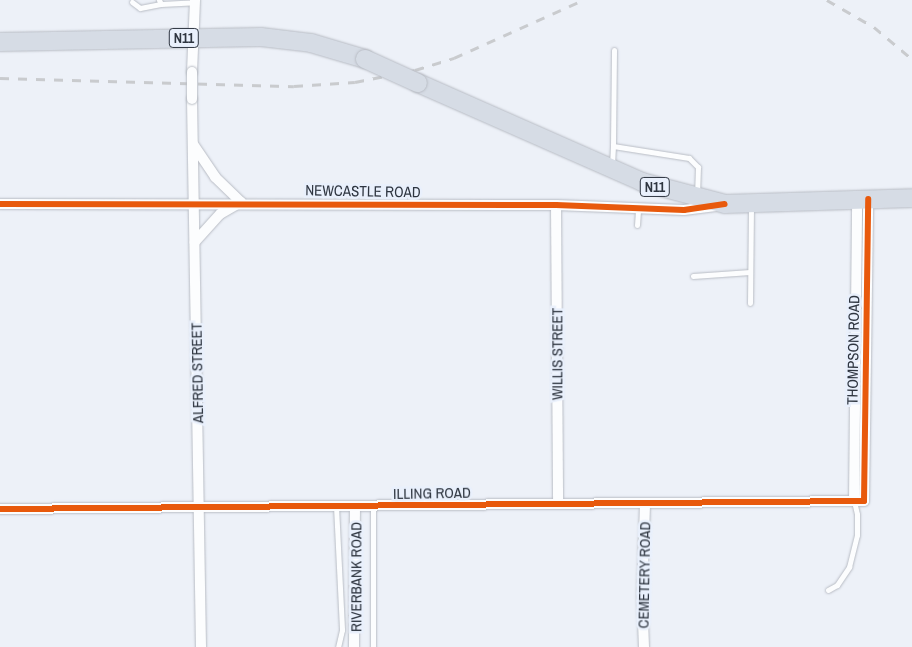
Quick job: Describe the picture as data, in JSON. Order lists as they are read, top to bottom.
{
  "streets": {
    "highway": ["N11"],
    "street": [
      "NEWCASTLE ROAD",
      "THOMPSON ROAD",
      "WILLIS STREET",
      "ALFRED STREET",
      "ILLING ROAD",
      "CEMETERY ROAD",
      "RIVERBANK ROAD"
    ]
  },
  "crossings": [
    ["N11", "NEWCASTLE ROAD"],
    ["N11", "THOMPSON ROAD"],
    ["N11", "ALFRED STREET"],
    ["NEWCASTLE ROAD", "WILLIS STREET"],
    ["NEWCASTLE ROAD", "ALFRED STREET"],
    ["THOMPSON ROAD", "ILLING ROAD"],
    ["WILLIS STREET", "ILLING ROAD"],
    ["ALFRED STREET", "ILLING ROAD"],
    ["ILLING ROAD", "CEMETERY ROAD"],
    ["ILLING ROAD", "RIVERBANK ROAD"]
  ]
}
